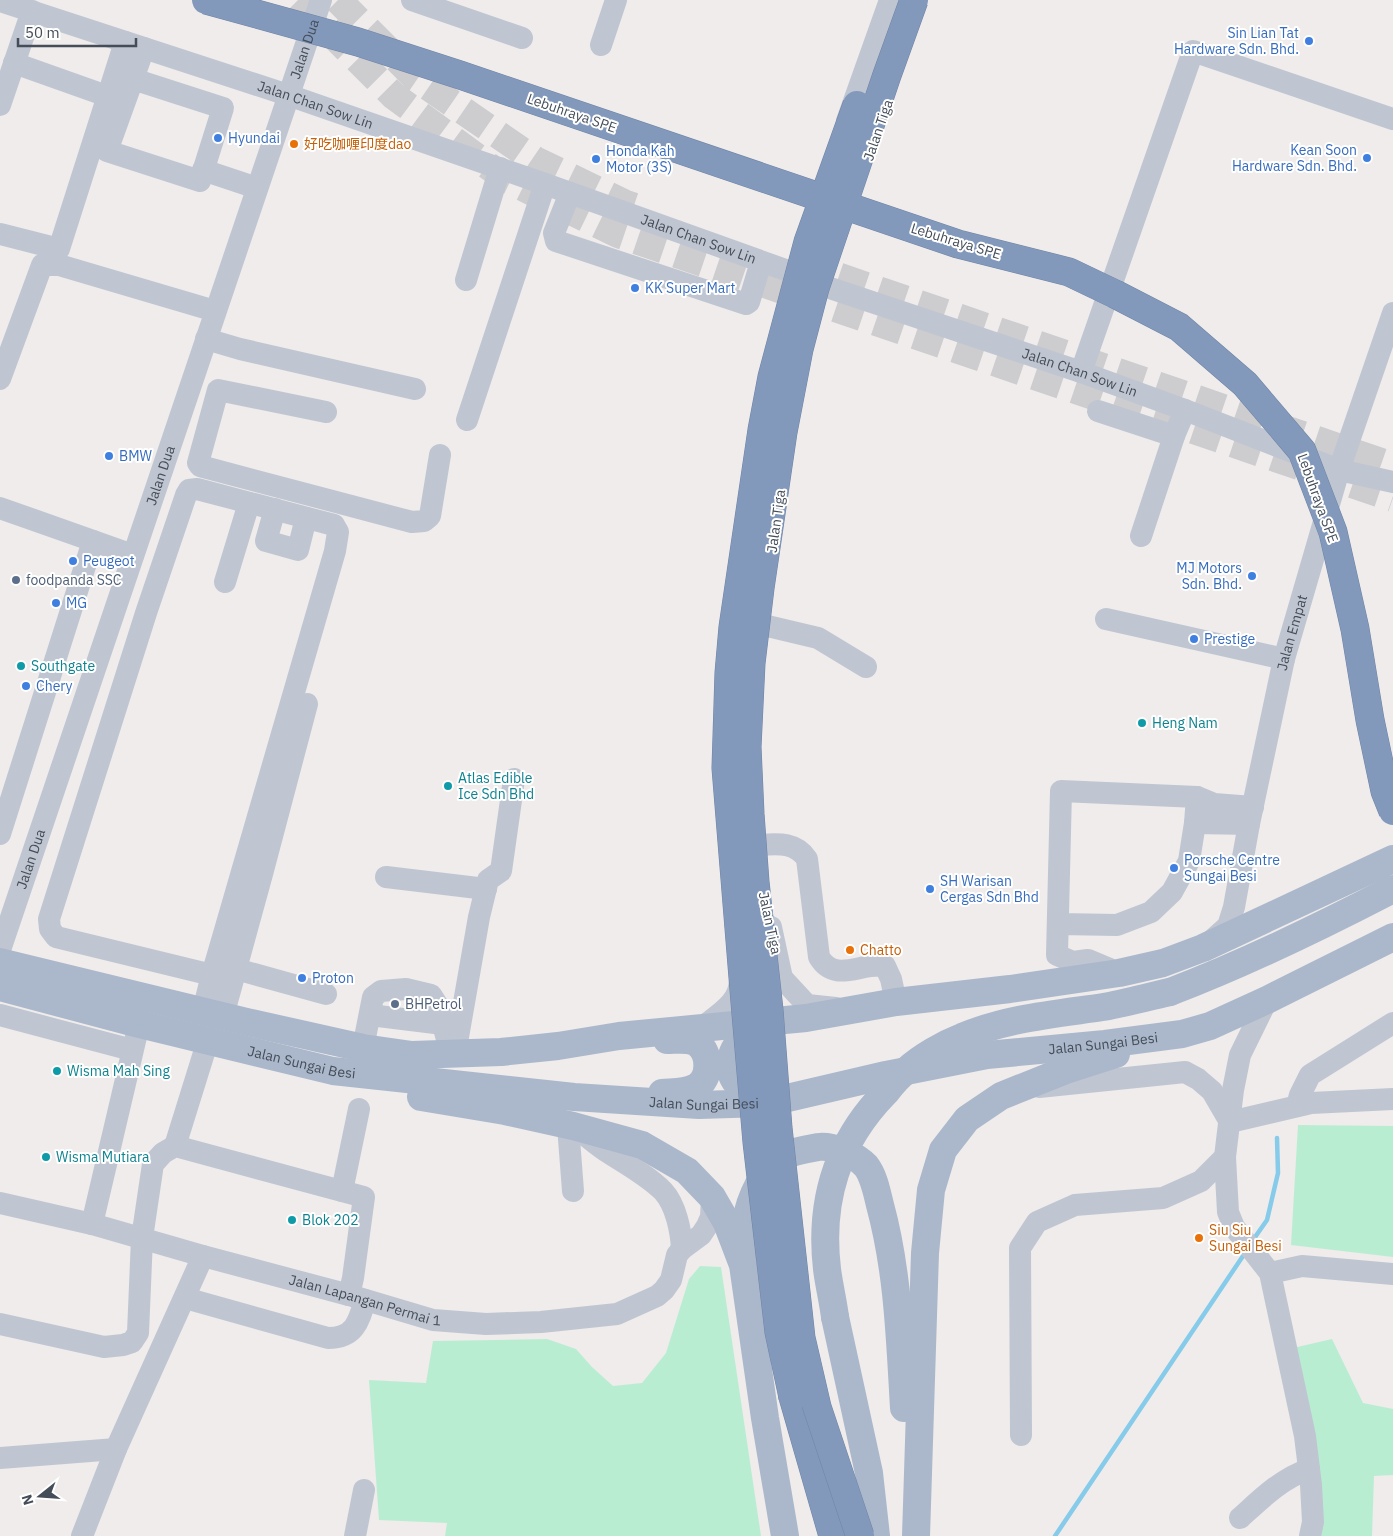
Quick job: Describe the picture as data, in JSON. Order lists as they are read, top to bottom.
{
  "streets": {
    "highway": ["Lebuhraya SPE"],
    "main road": ["Jalan Sungai Besi"],
    "street": [
      "Jalan Dua",
      "Jalan Chan Sow Lin",
      "Jalan Tiga",
      "Jalan Empat",
      "Jalan Lapangan Permai 1"
    ]
  },
  "crossings": [
    ["Jalan Dua", "Jalan Chan Sow Lin"],
    ["Jalan Chan Sow Lin", "Jalan Tiga"],
    ["Jalan Chan Sow Lin", "Jalan Empat"],
    ["Jalan Tiga", "Jalan Sungai Besi"],
    ["Jalan Empat", "Jalan Sungai Besi"]
  ],
  "places": [
    "Sin Lian Tat Hardware Sdn. Bhd.",
    "Hyundai",
    "好吃咖喱印度dao",
    "Kean Soon Hardware Sdn. Bhd.",
    "Honda Kah Motor (3S)",
    "KK Super Mart",
    "BMW",
    "Peugeot",
    "MJ Motors Sdn. Bhd.",
    "foodpanda SSC",
    "MG",
    "Prestige",
    "Southgate",
    "Chery",
    "Heng Nam",
    "Atlas Edible Ice Sdn Bhd",
    "Porsche Centre Sungai Besi",
    "SH Warisan Cergas Sdn Bhd",
    "Chatto",
    "Proton",
    "BHPetrol",
    "Wisma Mah Sing",
    "Wisma Mutiara",
    "Blok 202",
    "Siu Siu Sungai Besi"
  ],
  "scale_bar": "50 m",
  "north": "left"
}
